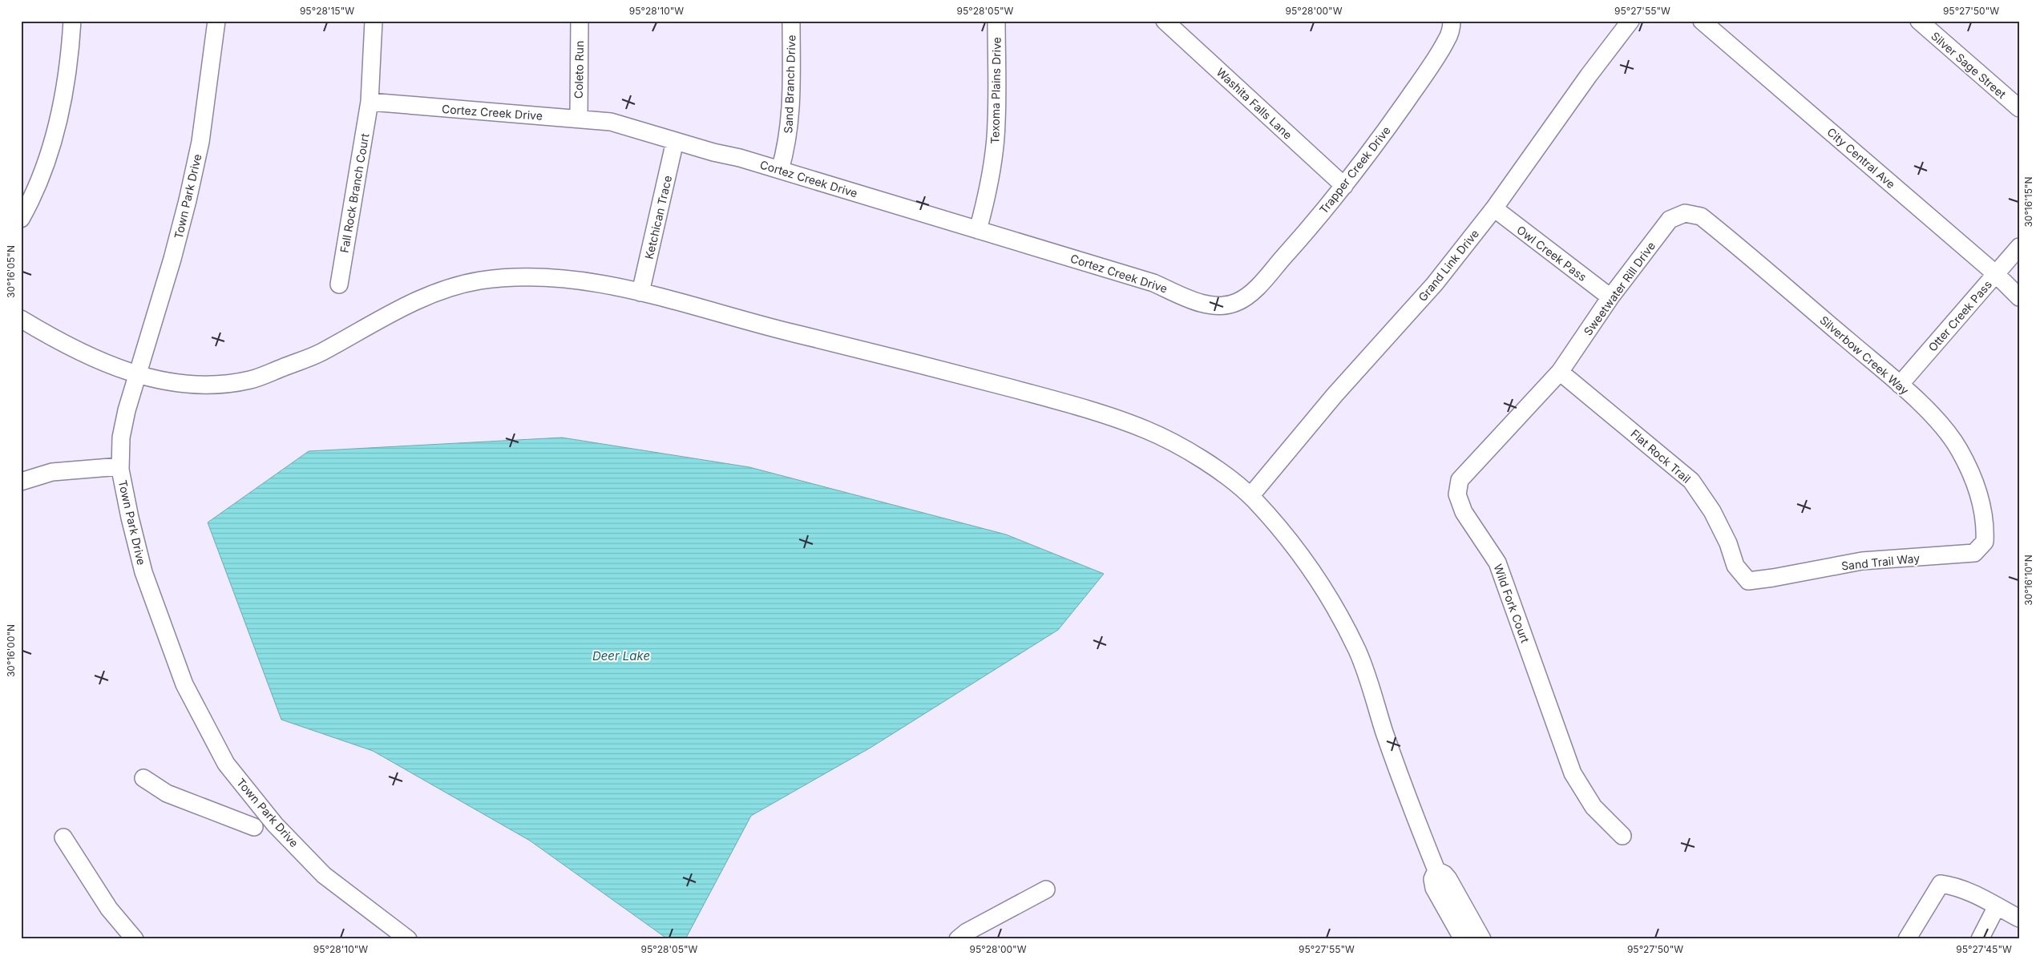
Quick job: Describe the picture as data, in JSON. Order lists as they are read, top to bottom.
{
  "streets": {
    "street": [
      "Silver Sage Street",
      "Coleto Run",
      "Sand Branch Drive",
      "Texoma Plains Drive",
      "Washita Falls Lane",
      "Cortez Creek Drive",
      "City Central Ave",
      "Trapper Creek Drive",
      "Fall Rock Branch Court",
      "Town Park Drive",
      "Ketchican Trace",
      "Owl Creek Pass",
      "Grand Link Drive",
      "Sweetwater Rill Drive",
      "Otter Creek Pass",
      "Silverbow Creek Way",
      "Flat Rock Trail",
      "Sand Trail Way",
      "Wild Fork Court"
    ]
  },
  "crossings": [
    ["Coleto Run", "Cortez Creek Drive"],
    ["Sand Branch Drive", "Cortez Creek Drive"],
    ["Texoma Plains Drive", "Cortez Creek Drive"],
    ["Washita Falls Lane", "Trapper Creek Drive"],
    ["Cortez Creek Drive", "Trapper Creek Drive"],
    ["Cortez Creek Drive", "Fall Rock Branch Court"],
    ["Cortez Creek Drive", "Ketchican Trace"],
    ["City Central Ave", "Otter Creek Pass"],
    ["Owl Creek Pass", "Grand Link Drive"],
    ["Owl Creek Pass", "Sweetwater Rill Drive"],
    ["Sweetwater Rill Drive", "Silverbow Creek Way"],
    ["Sweetwater Rill Drive", "Flat Rock Trail"],
    ["Sweetwater Rill Drive", "Wild Fork Court"],
    ["Otter Creek Pass", "Silverbow Creek Way"],
    ["Silverbow Creek Way", "Sand Trail Way"],
    ["Flat Rock Trail", "Sand Trail Way"],
    ["Flat Rock Trail", "Wild Fork Court"]
  ],
  "water": ["Deer Lake"],
  "coordinates": [
    "95°28'15\"W",
    "95°28'10\"W",
    "95°28'05\"W",
    "95°28'00\"W",
    "95°27'55\"W",
    "95°27'50\"W",
    "30°16'15\"N",
    "30°16'05\"N",
    "30°16'10\"N",
    "30°16'00\"N",
    "95°27'45\"W"
  ]
}
